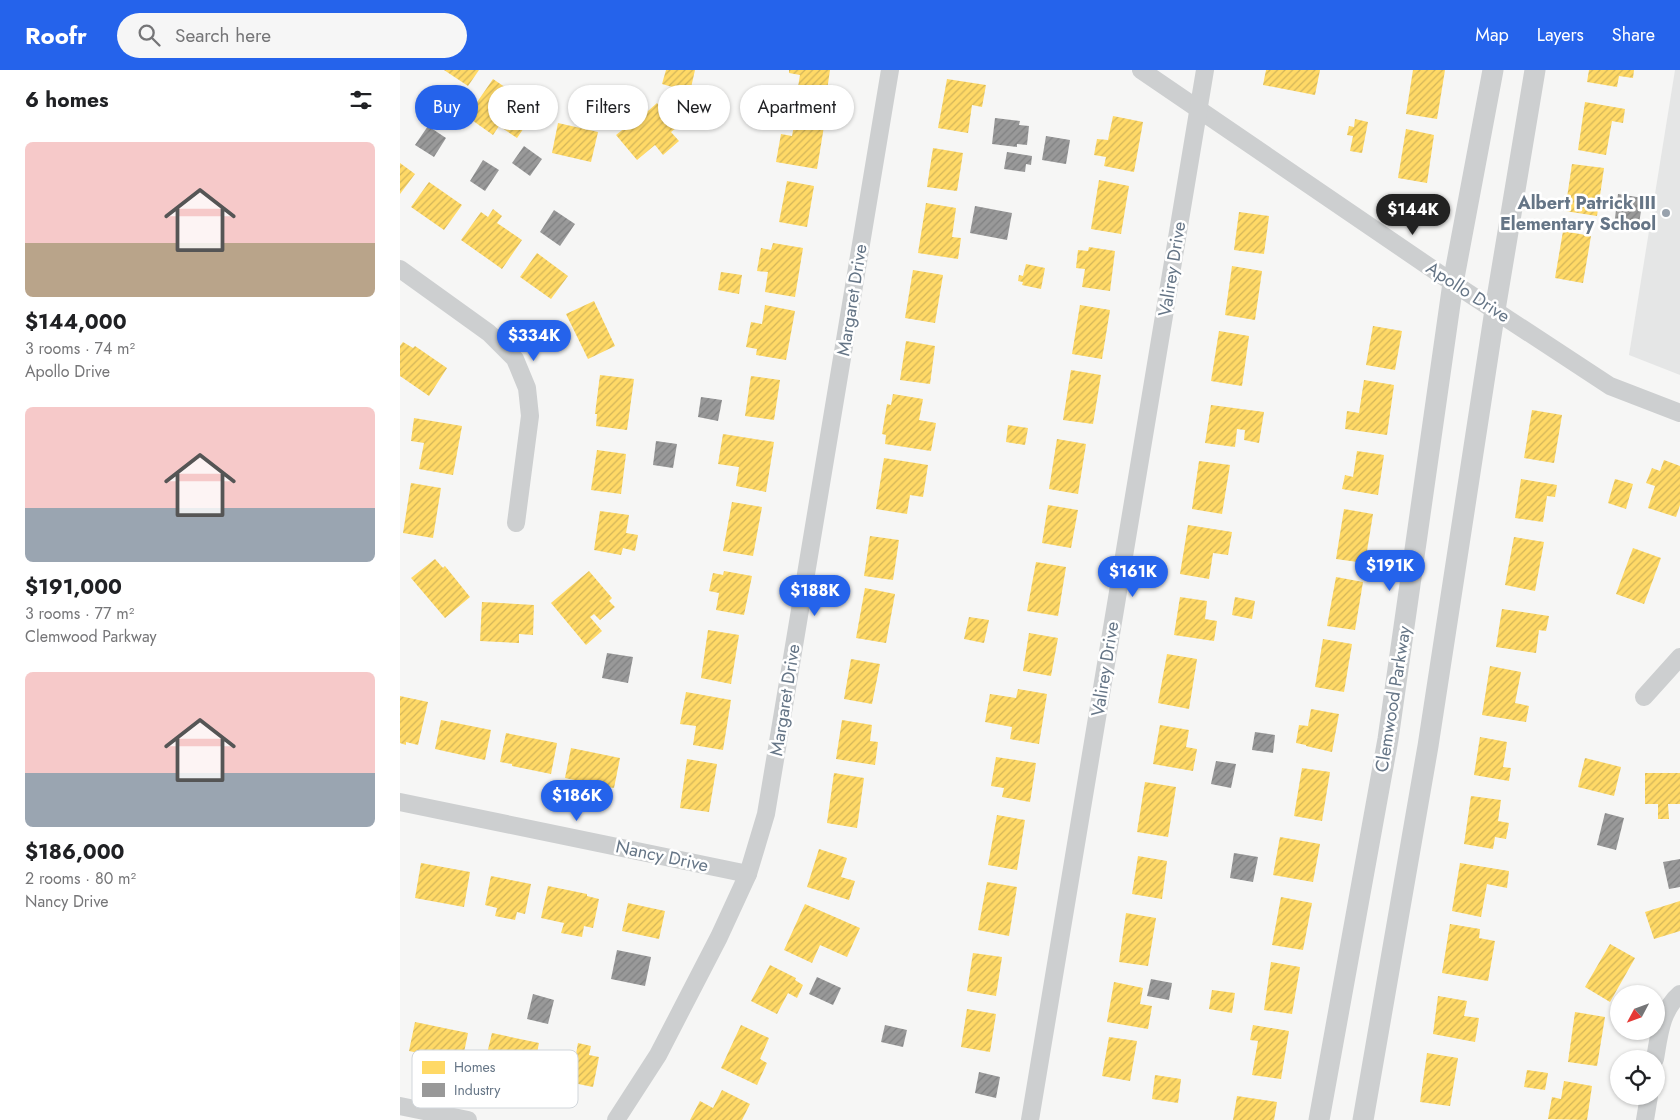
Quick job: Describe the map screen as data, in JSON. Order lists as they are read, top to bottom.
{
  "streets": {
    "street": [
      "Valirey Drive",
      "Apollo Drive",
      "Margaret Drive",
      "Clemwood Parkway",
      "Nancy Drive"
    ]
  },
  "crossings": [
    ["Valirey Drive", "Apollo Drive"],
    ["Apollo Drive", "Clemwood Parkway"],
    ["Margaret Drive", "Nancy Drive"]
  ],
  "places": ["Albert Patrick III Elementary School"],
  "legend": ["Homes", "Industry"],
  "north": "bottom left",
  "page": {
    "header": "Roofr",
    "search": "Search here",
    "nav": ["Map", "Layers", "Share"],
    "heading": "6 homes",
    "chip": [
      "Buy",
      "Rent",
      "Filters",
      "New",
      "Apartment"
    ],
    "list": [
      {
        "name": "$144,000",
        "note": "3 rooms · 74 m² · Apollo Drive"
      },
      {
        "name": "$191,000",
        "note": "3 rooms · 77 m² · Clemwood Parkway"
      },
      {
        "name": "$186,000",
        "note": "2 rooms · 80 m² · Nancy Drive"
      }
    ],
    "price": [
      "$144K",
      "$334K",
      "$191K",
      "$161K",
      "$188K",
      "$186K"
    ]
  }
}
